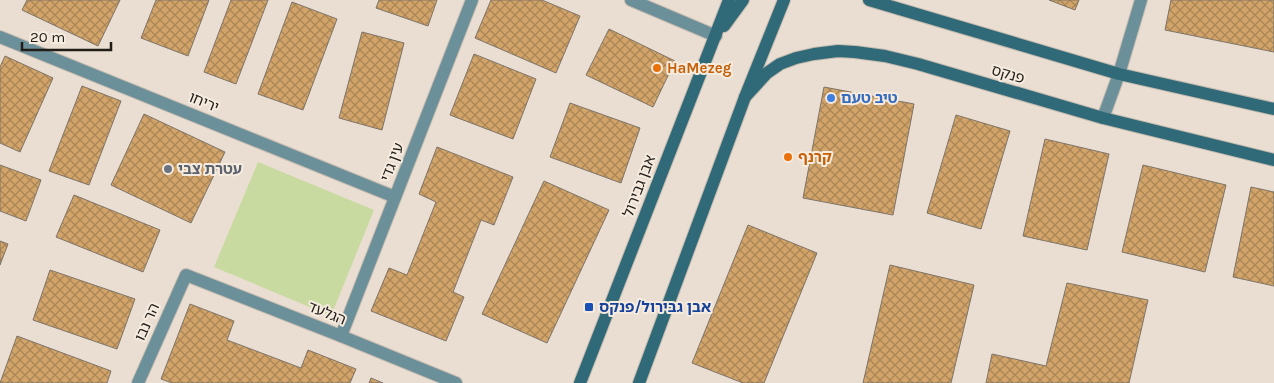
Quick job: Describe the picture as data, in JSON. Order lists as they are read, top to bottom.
{
  "streets": {
    "main road": ["פנקס", "אבן גבירול"],
    "street": [
      "יריחו",
      "עין גדי",
      "הגלעד",
      "הר נבו"
    ]
  },
  "crossings": [
    ["יריחו", "עין גדי"],
    ["עין גדי", "הגלעד"],
    ["הגלעד", "הר נבו"]
  ],
  "places": {
    "other": [
      "HaMezeg",
      "טיב טעם",
      "קרנף",
      "עטרת צבי"
    ],
    "transit": ["אבן גבירול/פנקס"]
  },
  "scale_bar": "20 m"
}
